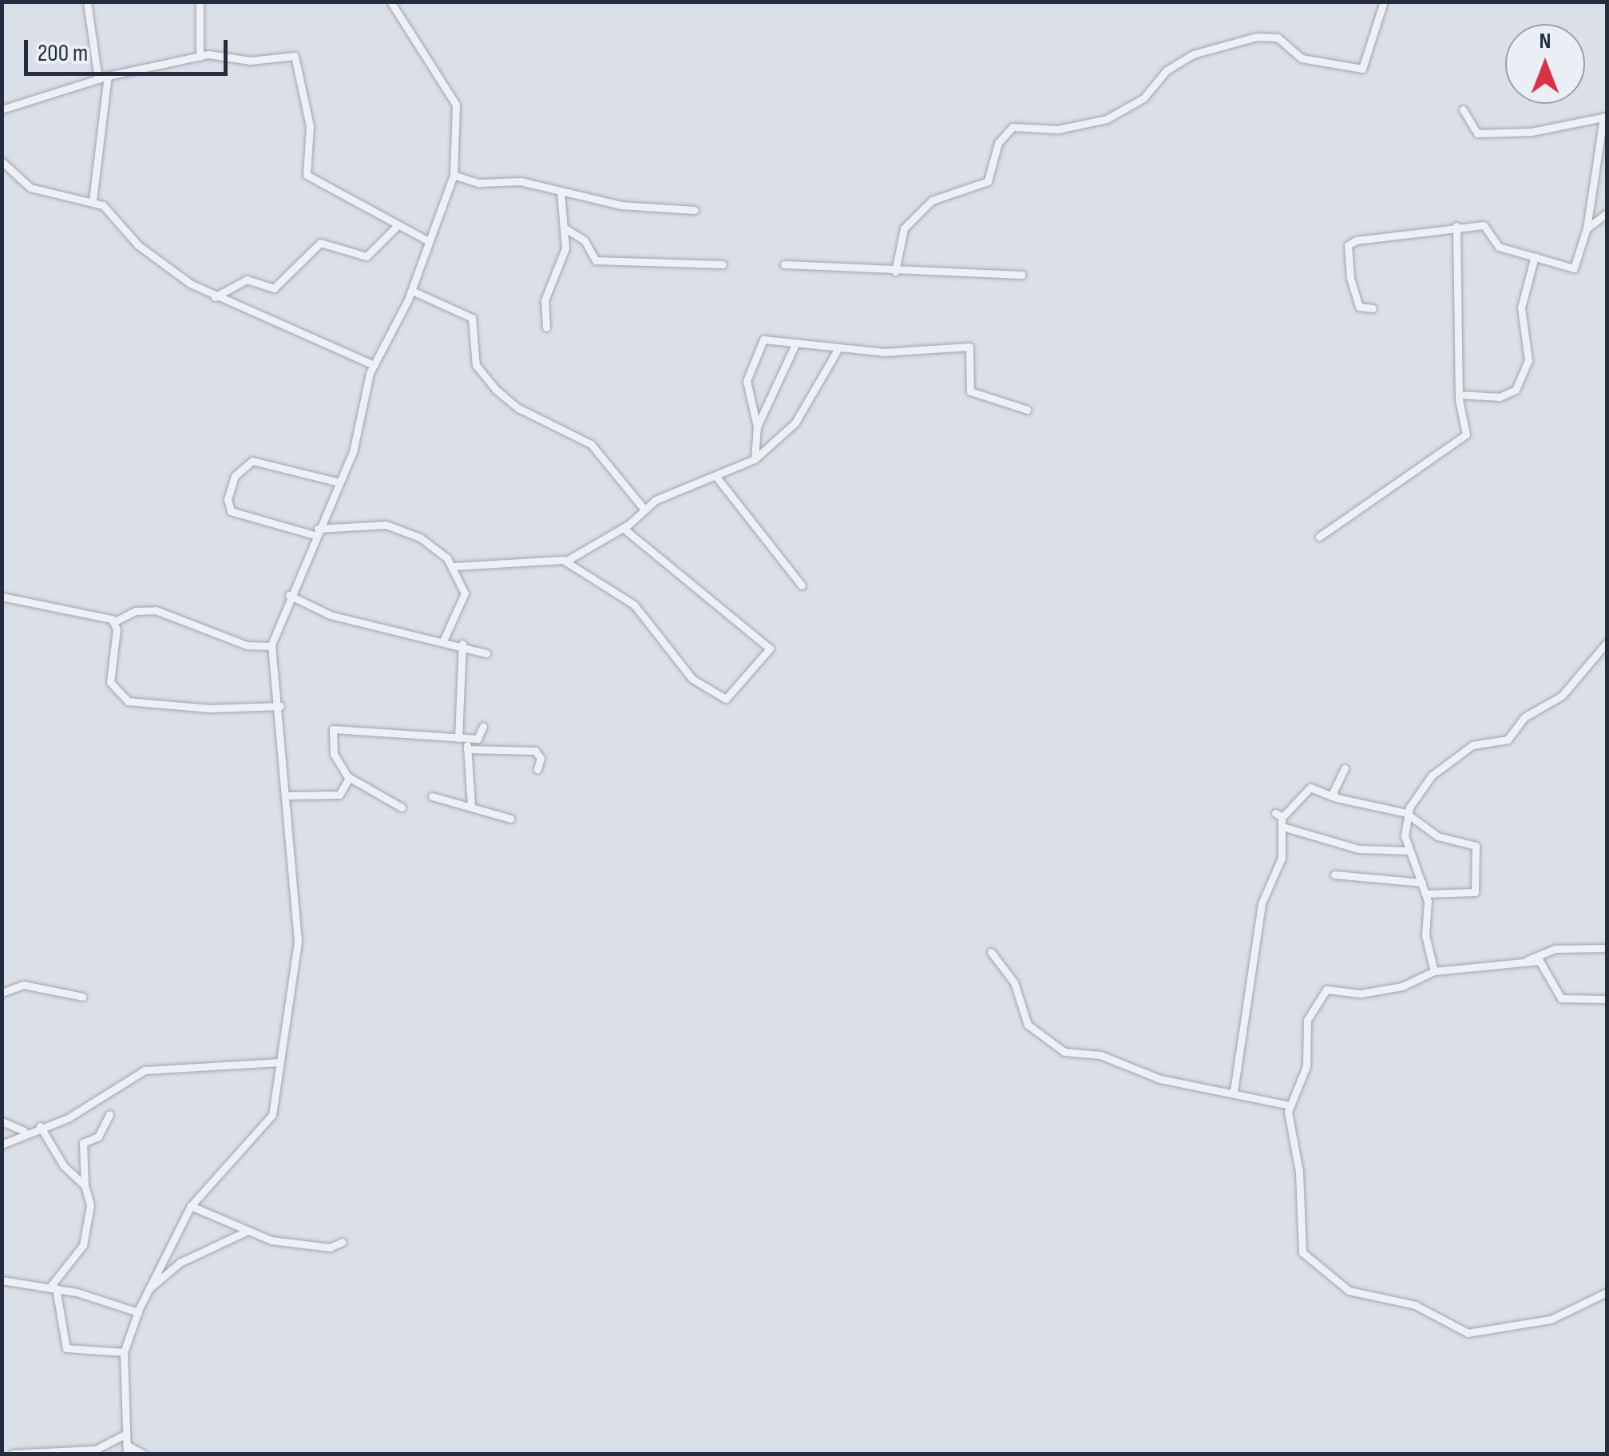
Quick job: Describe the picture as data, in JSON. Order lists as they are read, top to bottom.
{
  "scale_bar": "200 m",
  "north": "top"
}
